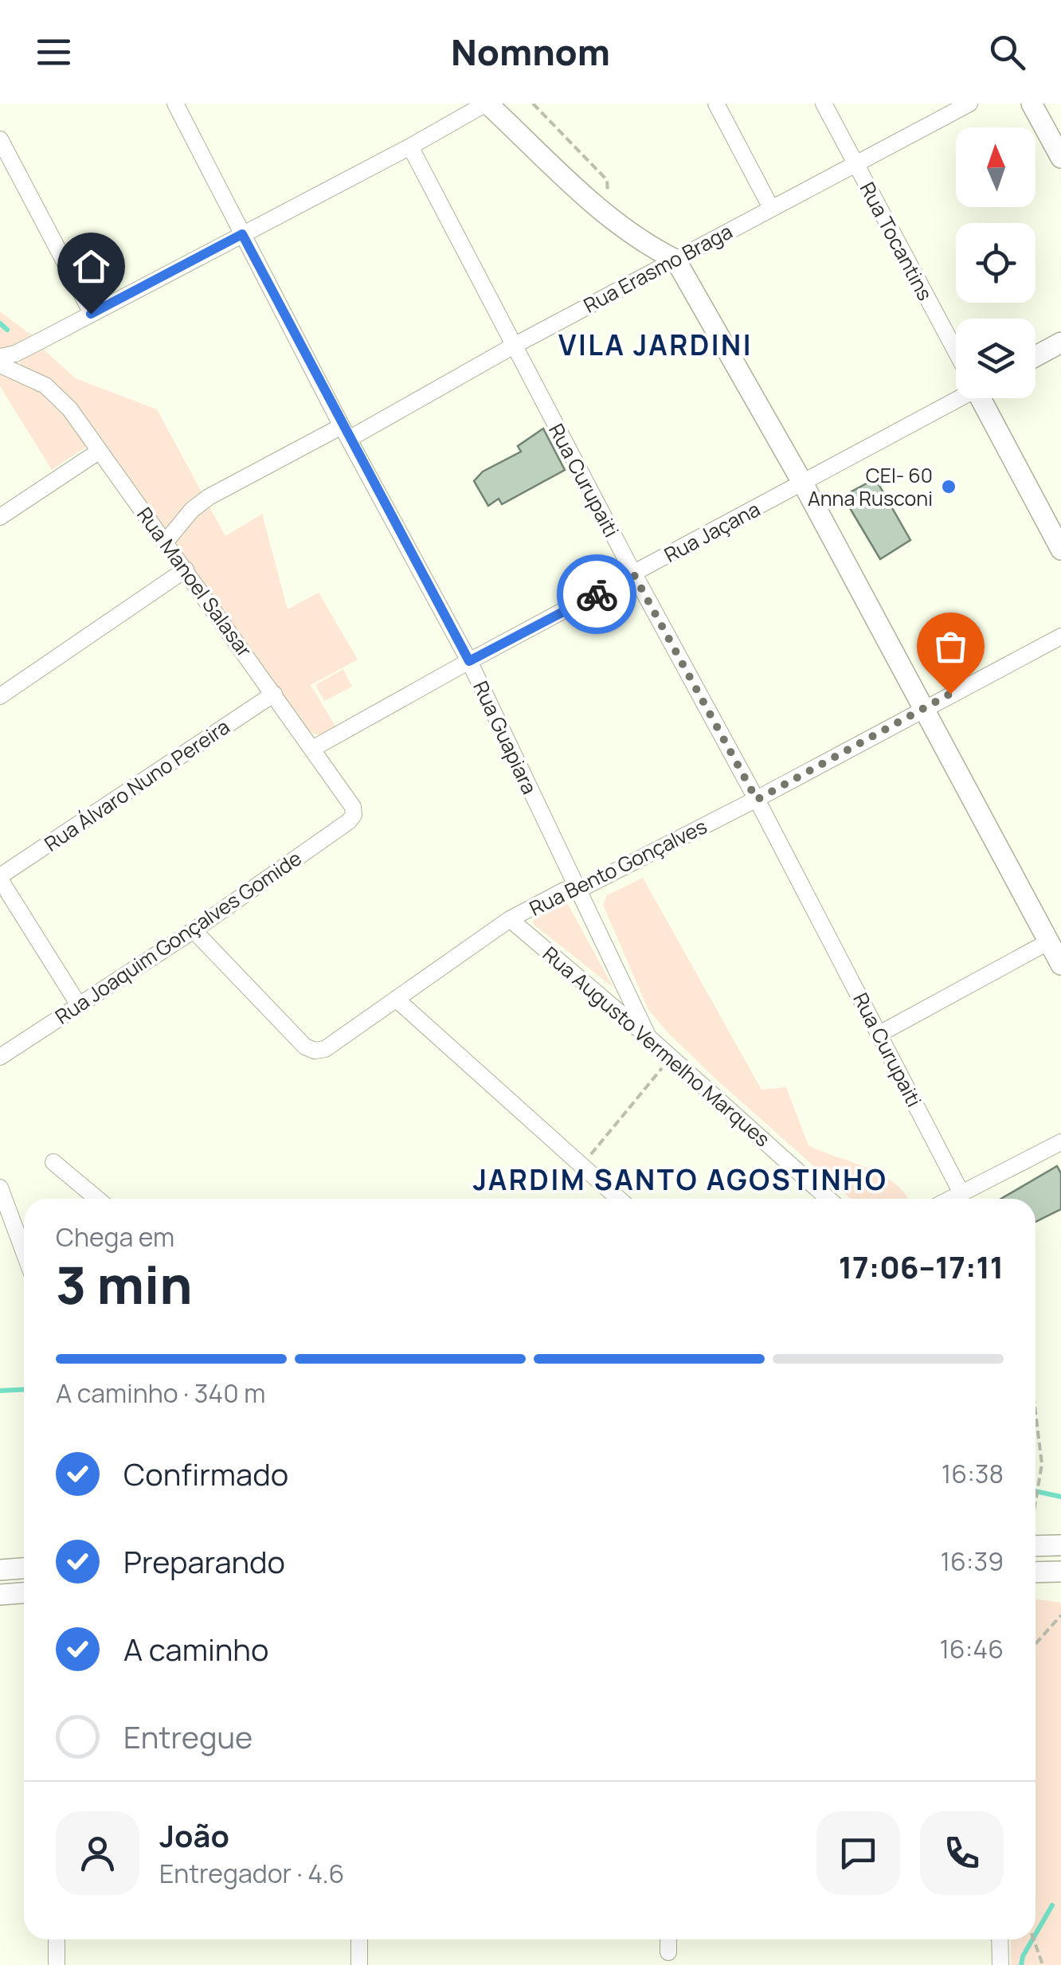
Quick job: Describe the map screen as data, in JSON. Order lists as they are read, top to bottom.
{
  "streets": {
    "main road": ["Rua Tocantins"],
    "street": [
      "Rua Erasmo Braga",
      "Rua Curupaiti",
      "Rua Jaçana",
      "Rua Manoel Salasar",
      "Rua Guapiara",
      "Rua Álvaro Nuno Pereira",
      "Rua Bento Gonçalves",
      "Rua Joaquim Gonçalves Gomide",
      "Rua Augusto Vermelho Marques"
    ]
  },
  "crossings": [
    ["Rua Tocantins", "Rua Erasmo Braga"],
    ["Rua Erasmo Braga", "Rua Curupaiti"],
    ["Rua Erasmo Braga", "Rua Manoel Salasar"],
    ["Rua Erasmo Braga", "Rua Guapiara"],
    ["Rua Curupaiti", "Rua Jaçana"],
    ["Rua Curupaiti", "Rua Bento Gonçalves"],
    ["Rua Jaçana", "Rua Manoel Salasar"],
    ["Rua Jaçana", "Rua Guapiara"],
    ["Rua Manoel Salasar", "Rua Álvaro Nuno Pereira"],
    ["Rua Manoel Salasar", "Rua Joaquim Gonçalves Gomide"],
    ["Rua Guapiara", "Rua Bento Gonçalves"],
    ["Rua Guapiara", "Rua Augusto Vermelho Marques"],
    ["Rua Bento Gonçalves", "Rua Joaquim Gonçalves Gomide"],
    ["Rua Bento Gonçalves", "Rua Augusto Vermelho Marques"]
  ],
  "districts": ["VILA JARDINI", "JARDIM SANTO AGOSTINHO"],
  "places": ["CEI- 60 Anna Rusconi"],
  "north": "top",
  "page": {
    "header": "Nomnom",
    "heading": ["3 min", "Chega em", "17:06–17:11"],
    "panel": ["João", "Entregador · 4.6"],
    "bar": "A caminho · 340 m",
    "list": [
      ["Confirmado", "16:38"],
      ["Preparando", "16:39"],
      ["A caminho", "16:46"],
      "Entregue"
    ]
  }
}
